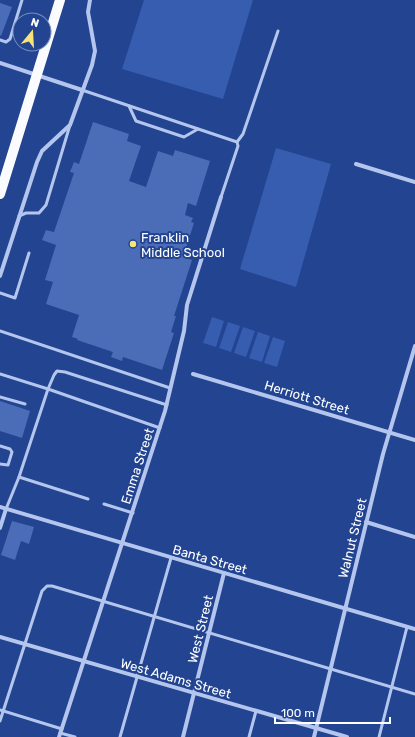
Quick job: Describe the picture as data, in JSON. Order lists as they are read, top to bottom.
{
  "streets": {
    "street": [
      "Herriott Street",
      "Emma Street",
      "Walnut Street",
      "Banta Street",
      "West Street",
      "West Adams Street"
    ]
  },
  "crossings": [
    ["Herriott Street", "Walnut Street"],
    ["Emma Street", "Banta Street"],
    ["Emma Street", "West Adams Street"],
    ["Walnut Street", "Banta Street"],
    ["Walnut Street", "West Adams Street"],
    ["Banta Street", "West Street"],
    ["West Street", "West Adams Street"]
  ],
  "places": ["Franklin Middle School"],
  "scale_bar": "100 m",
  "north": "top"
}
